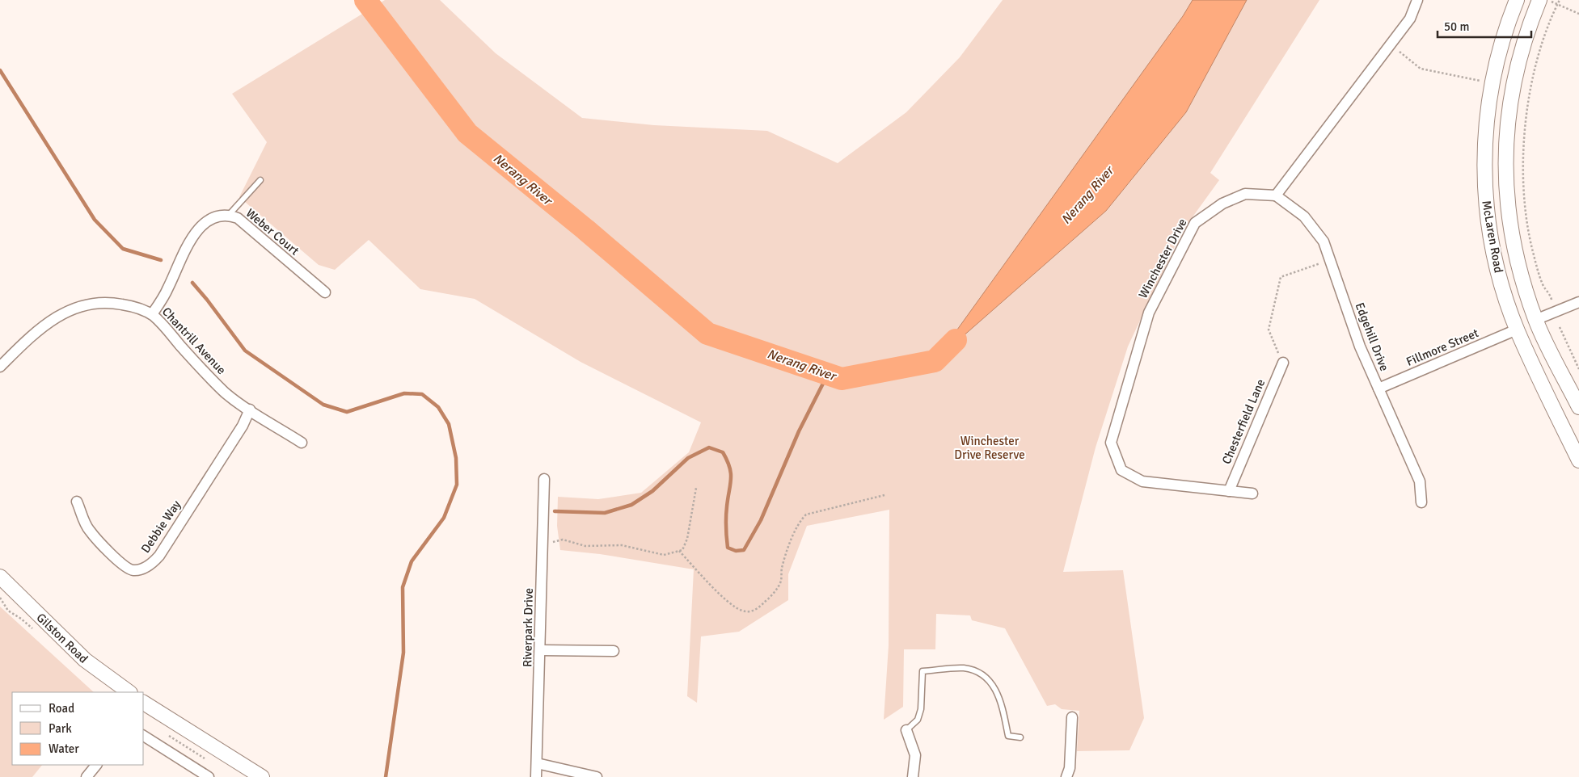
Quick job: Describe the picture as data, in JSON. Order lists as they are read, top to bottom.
{
  "streets": {
    "main road": ["McLaren Road", "Gilston Road"],
    "street": [
      "Weber Court",
      "Winchester Drive",
      "Edgehill Drive",
      "Chantrill Avenue",
      "Fillmore Street",
      "Chesterfield Lane",
      "Debbie Way",
      "Riverpark Drive"
    ]
  },
  "crossings": [
    ["Weber Court", "Chantrill Avenue"],
    ["McLaren Road", "Fillmore Street"],
    ["Winchester Drive", "Edgehill Drive"],
    ["Winchester Drive", "Chesterfield Lane"],
    ["Edgehill Drive", "Fillmore Street"],
    ["Chantrill Avenue", "Debbie Way"]
  ],
  "water": ["Nerang River"],
  "parks": ["Winchester Drive Reserve"],
  "legend": ["Road", "Park", "Water"],
  "scale_bar": "50 m"
}
